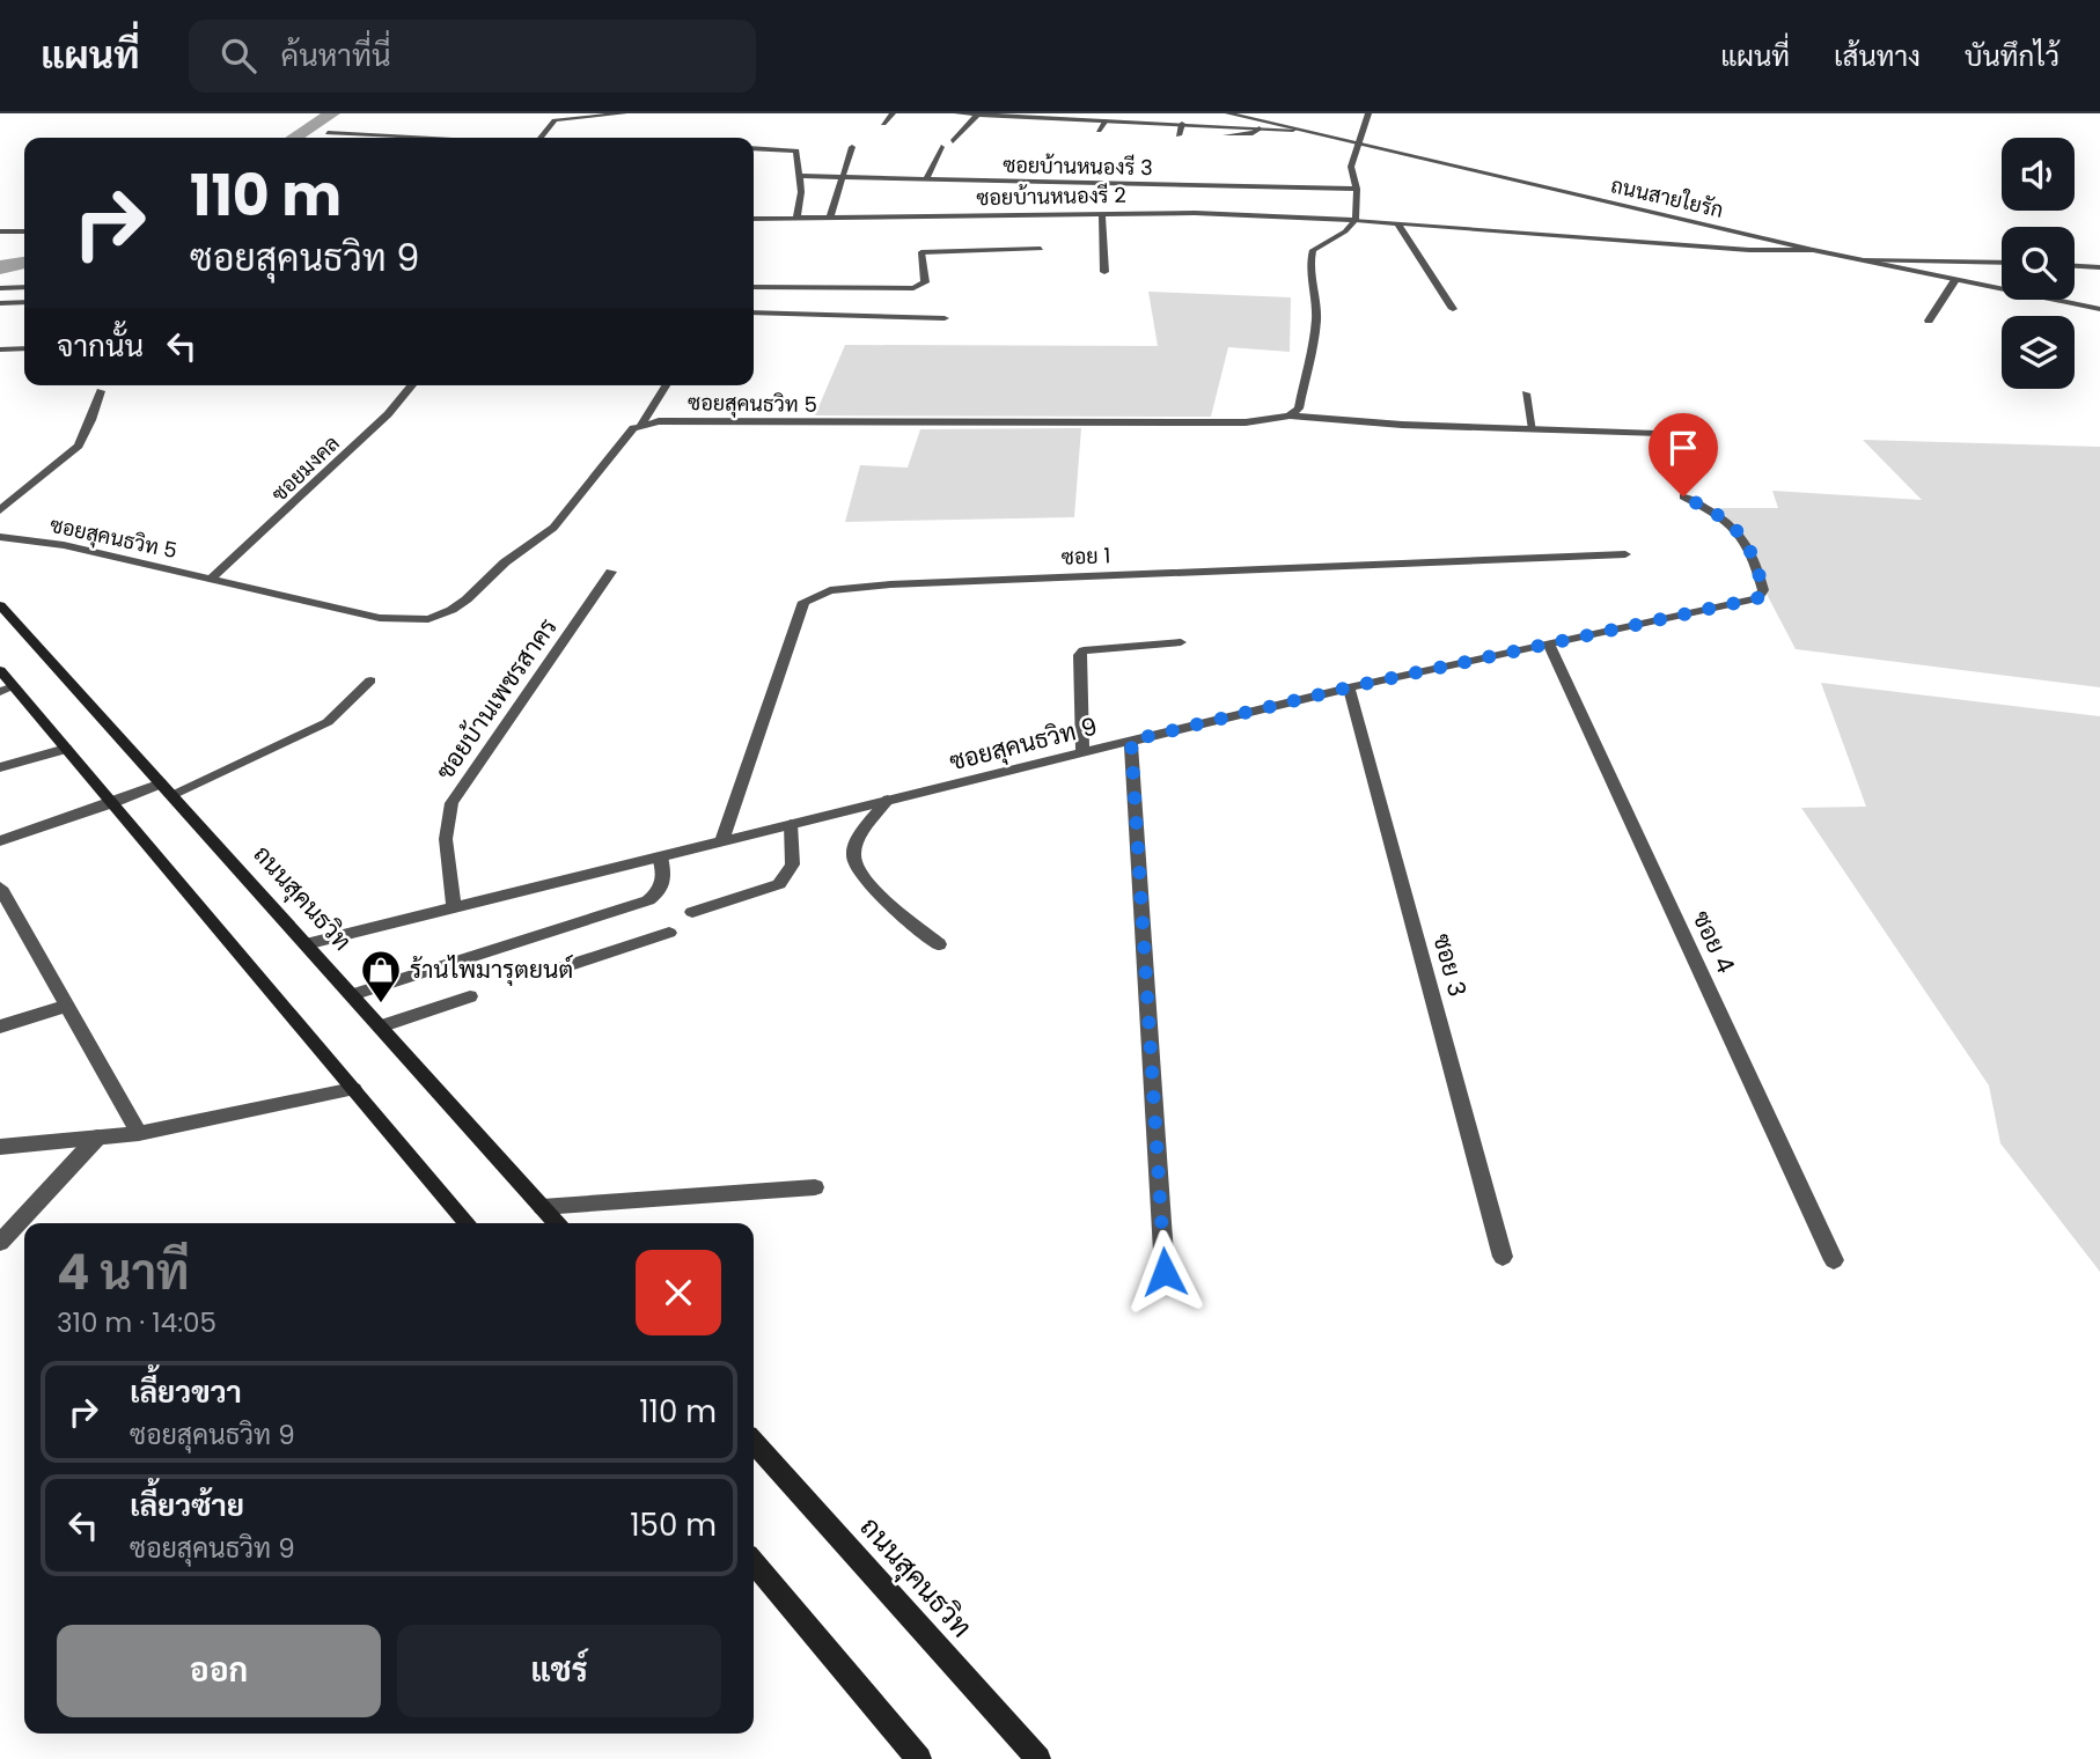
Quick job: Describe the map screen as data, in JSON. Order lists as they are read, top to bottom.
{
  "streets": {
    "main road": ["ถนนสุคนธวิท"],
    "street": [
      "ซอยบ้านหนองรี 3",
      "ซอยบ้านหนองรี 2",
      "ถนนสายใยรัก",
      "ซอยสุคนธวิท 5",
      "ซอยมงคล",
      "ซอย 1",
      "ซอยบ้านเพชรสาคร",
      "ซอยสุคนธวิท 9",
      "ซอย 4",
      "ซอย 3"
    ]
  },
  "crossings": [
    ["ซอยบ้านหนองรี 2", "ถนนสายใยรัก"],
    ["ซอยสุคนธวิท 5", "ซอยมงคล"],
    ["ซอย 1", "ซอยสุคนธวิท 9"],
    ["ซอยบ้านเพชรสาคร", "ซอยสุคนธวิท 9"],
    ["ซอยสุคนธวิท 9", "ถนนสุคนธวิท"],
    ["ซอยสุคนธวิท 9", "ซอย 4"],
    ["ซอยสุคนธวิท 9", "ซอย 3"]
  ],
  "places": {
    "shop": ["ร้านไพมารุตยนต์"]
  },
  "page": {
    "header": "แผนที่",
    "search": "ค้นหาที่นี่",
    "nav": ["แผนที่", "เส้นทาง", "บันทึกไว้"],
    "turn": ["110 m", "ซอยสุคนธวิท 9"],
    "then": "จากนั้น",
    "heading": ["4 นาที", "310 m · 14:05"],
    "list": [
      {
        "name": "เลี้ยวขวา",
        "note": "ซอยสุคนธวิท 9",
        "value": "110 m"
      },
      {
        "name": "เลี้ยวซ้าย",
        "note": "ซอยสุคนธวิท 9",
        "value": "150 m"
      }
    ],
    "buttons": ["ออก", "แชร์"]
  }
}
